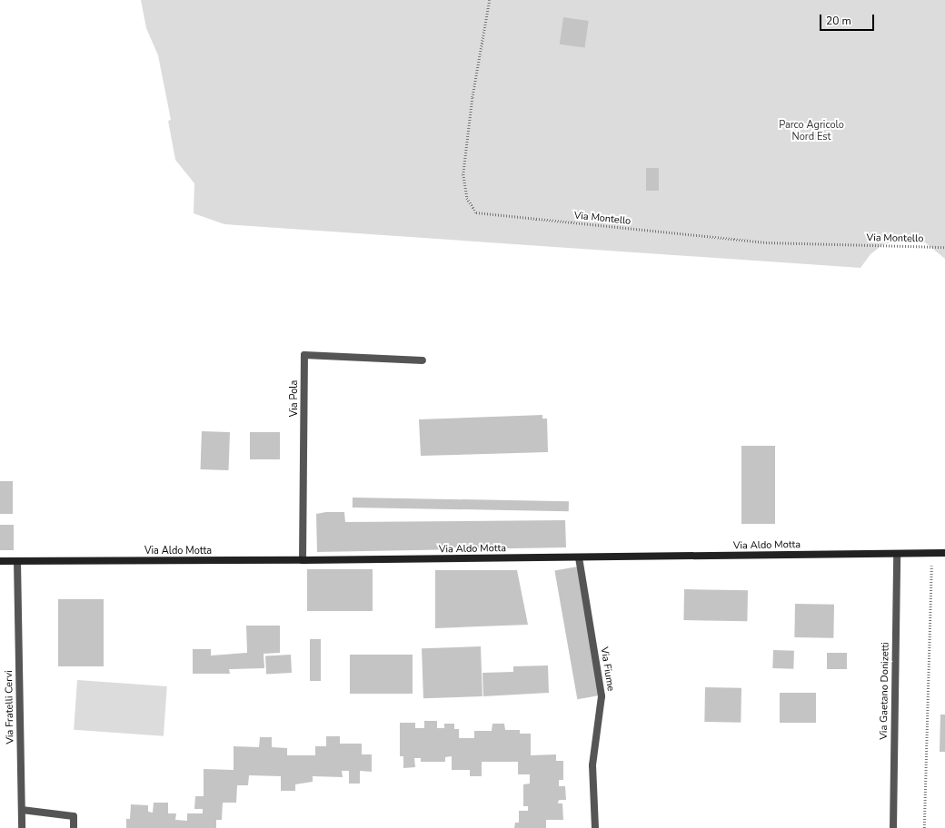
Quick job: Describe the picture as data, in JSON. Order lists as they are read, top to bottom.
{
  "streets": {
    "street": [
      "Via Pola",
      "Via Aldo Motta",
      "Via Fiume",
      "Via Gaetano Donizetti",
      "Via Fratelli Cervi"
    ],
    "path": ["Via Montello"]
  },
  "crossings": [
    ["Via Pola", "Via Aldo Motta"],
    ["Via Aldo Motta", "Via Fiume"],
    ["Via Aldo Motta", "Via Gaetano Donizetti"],
    ["Via Aldo Motta", "Via Fratelli Cervi"]
  ],
  "parks": ["Parco Agricolo Nord Est"],
  "scale_bar": "20 m"
}
